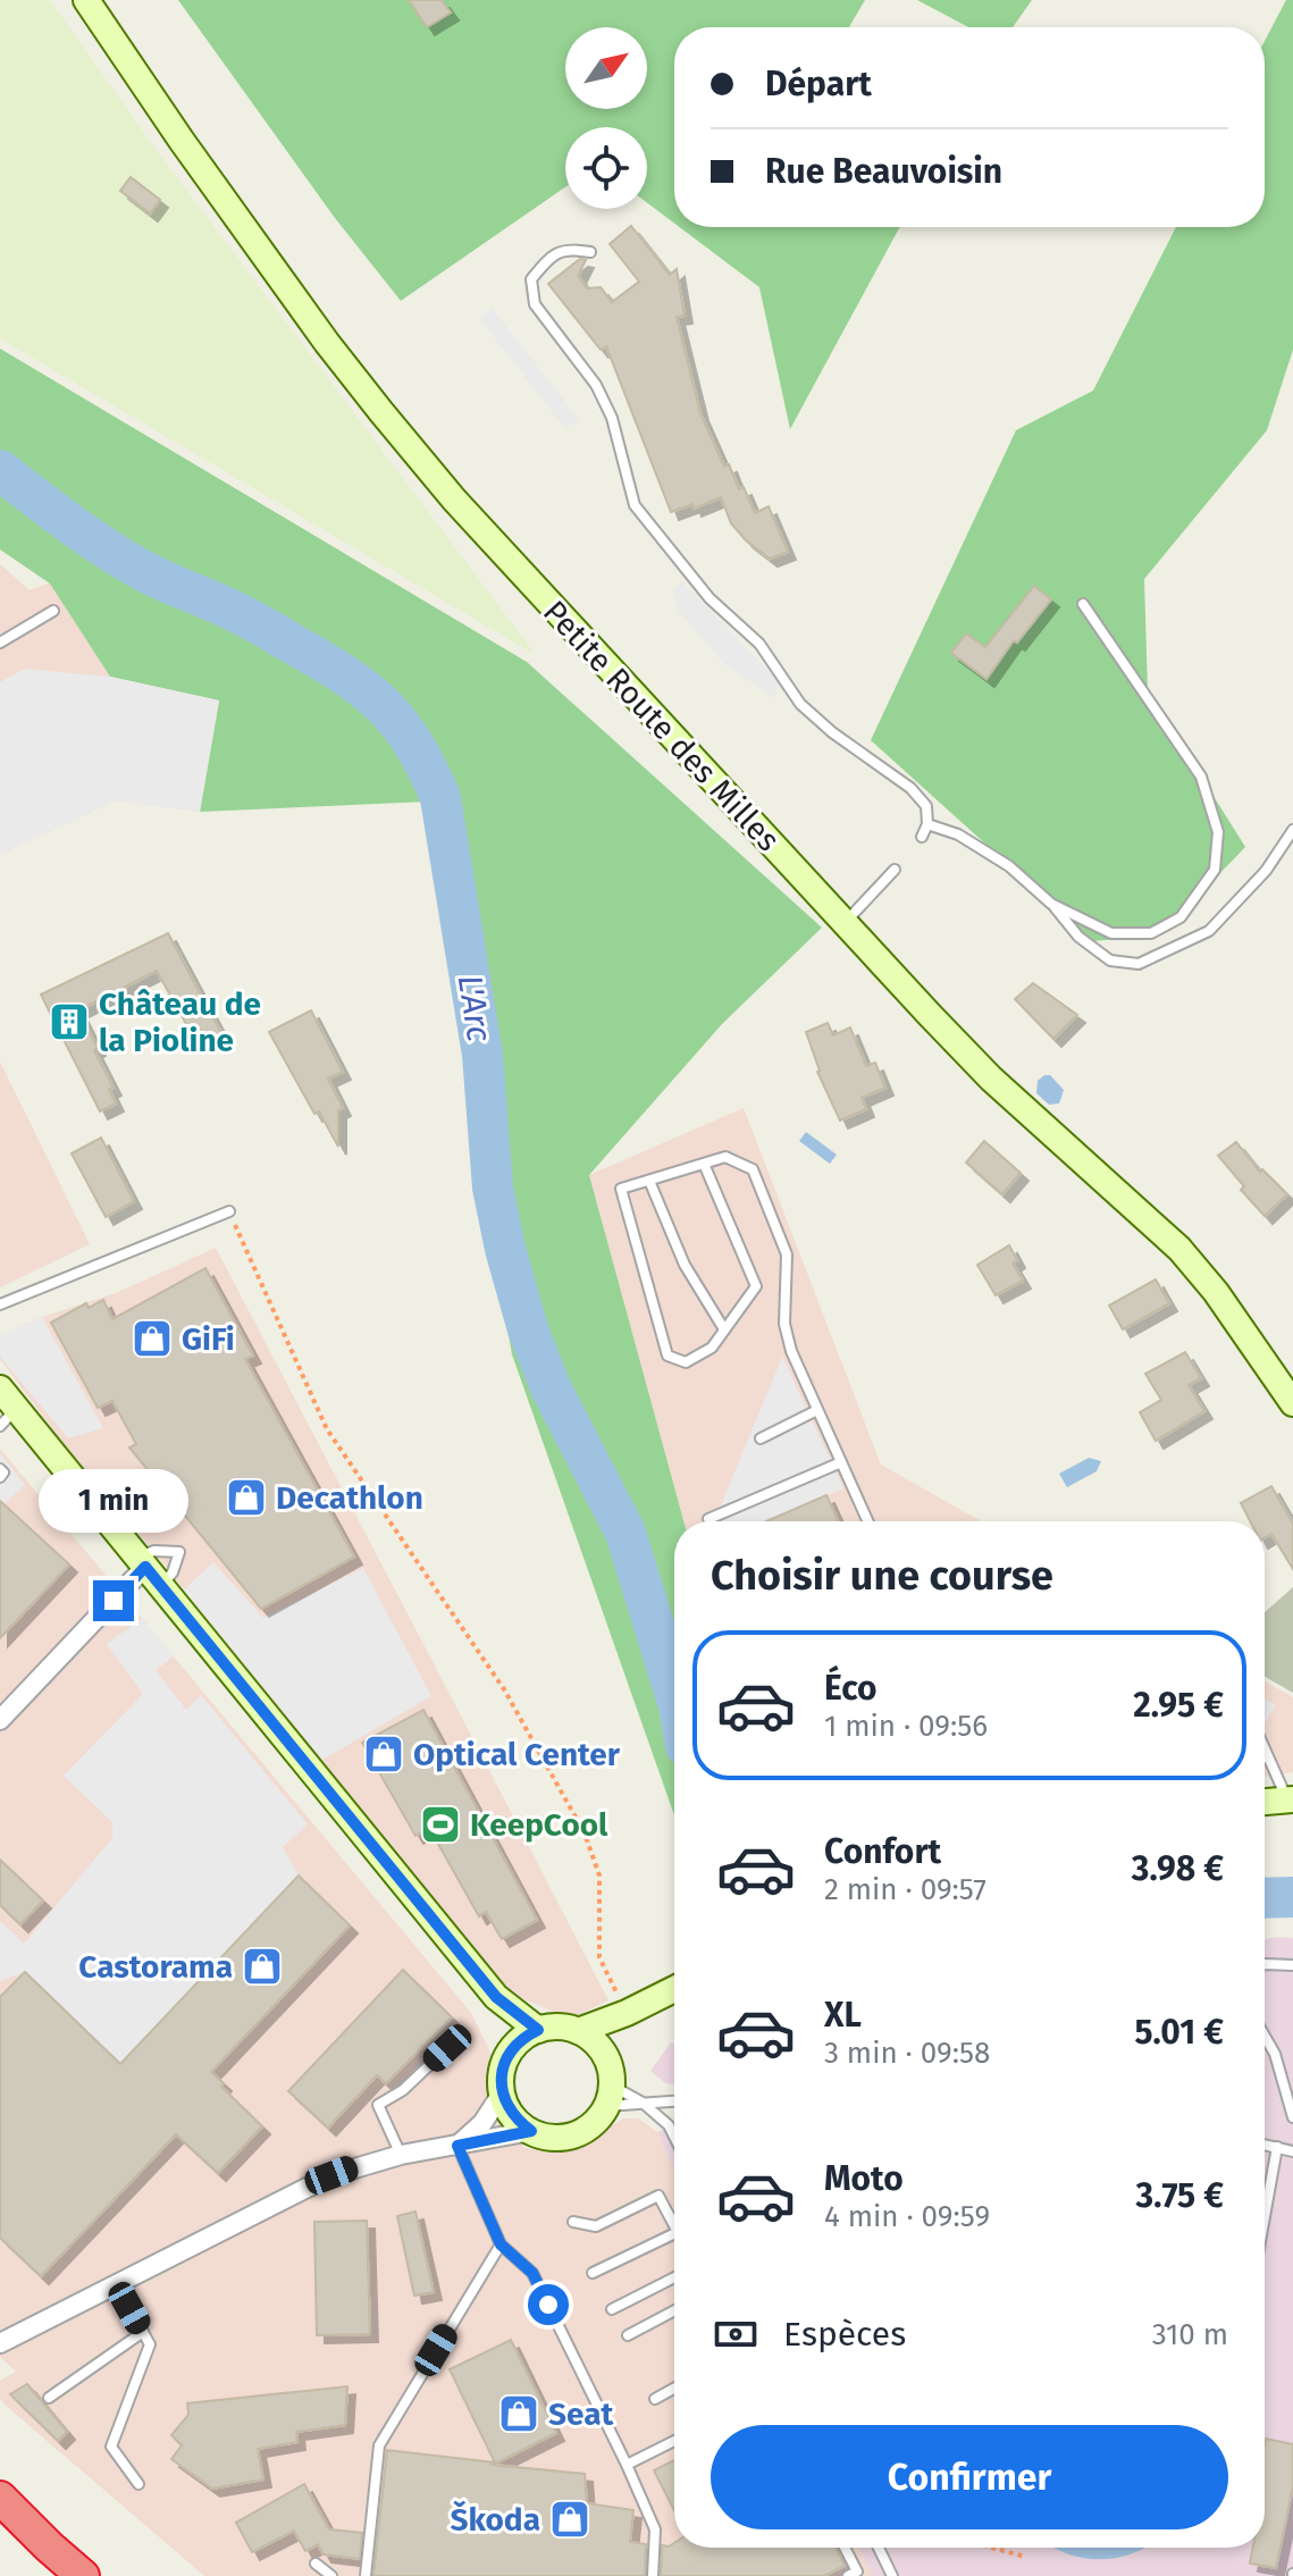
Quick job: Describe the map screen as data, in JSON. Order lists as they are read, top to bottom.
{
  "streets": {
    "main road": ["Petite Route des Milles"]
  },
  "water": ["L'Arc"],
  "places": {
    "building": ["Château de la Pioline"],
    "shop": [
      "GiFi",
      "Decathlon",
      "Optical Center",
      "Castorama",
      "Seat",
      "Škoda"
    ],
    "sports": ["KeepCool"]
  },
  "north": "top right",
  "page": {
    "banner": ["Départ", "Rue Beauvoisin"],
    "bubble": "1 min",
    "heading": "Choisir une course",
    "list": [
      {
        "name": "Éco",
        "note": "1 min · 09:56",
        "value": "2.95 €"
      },
      {
        "name": "Confort",
        "note": "2 min · 09:57",
        "value": "3.98 €"
      },
      {
        "name": "XL",
        "note": "3 min · 09:58",
        "value": "5.01 €"
      },
      {
        "name": "Moto",
        "note": "4 min · 09:59",
        "value": "3.75 €"
      }
    ],
    "pay": ["Espèces", "310 m"],
    "buttons": "Confirmer"
  }
}
